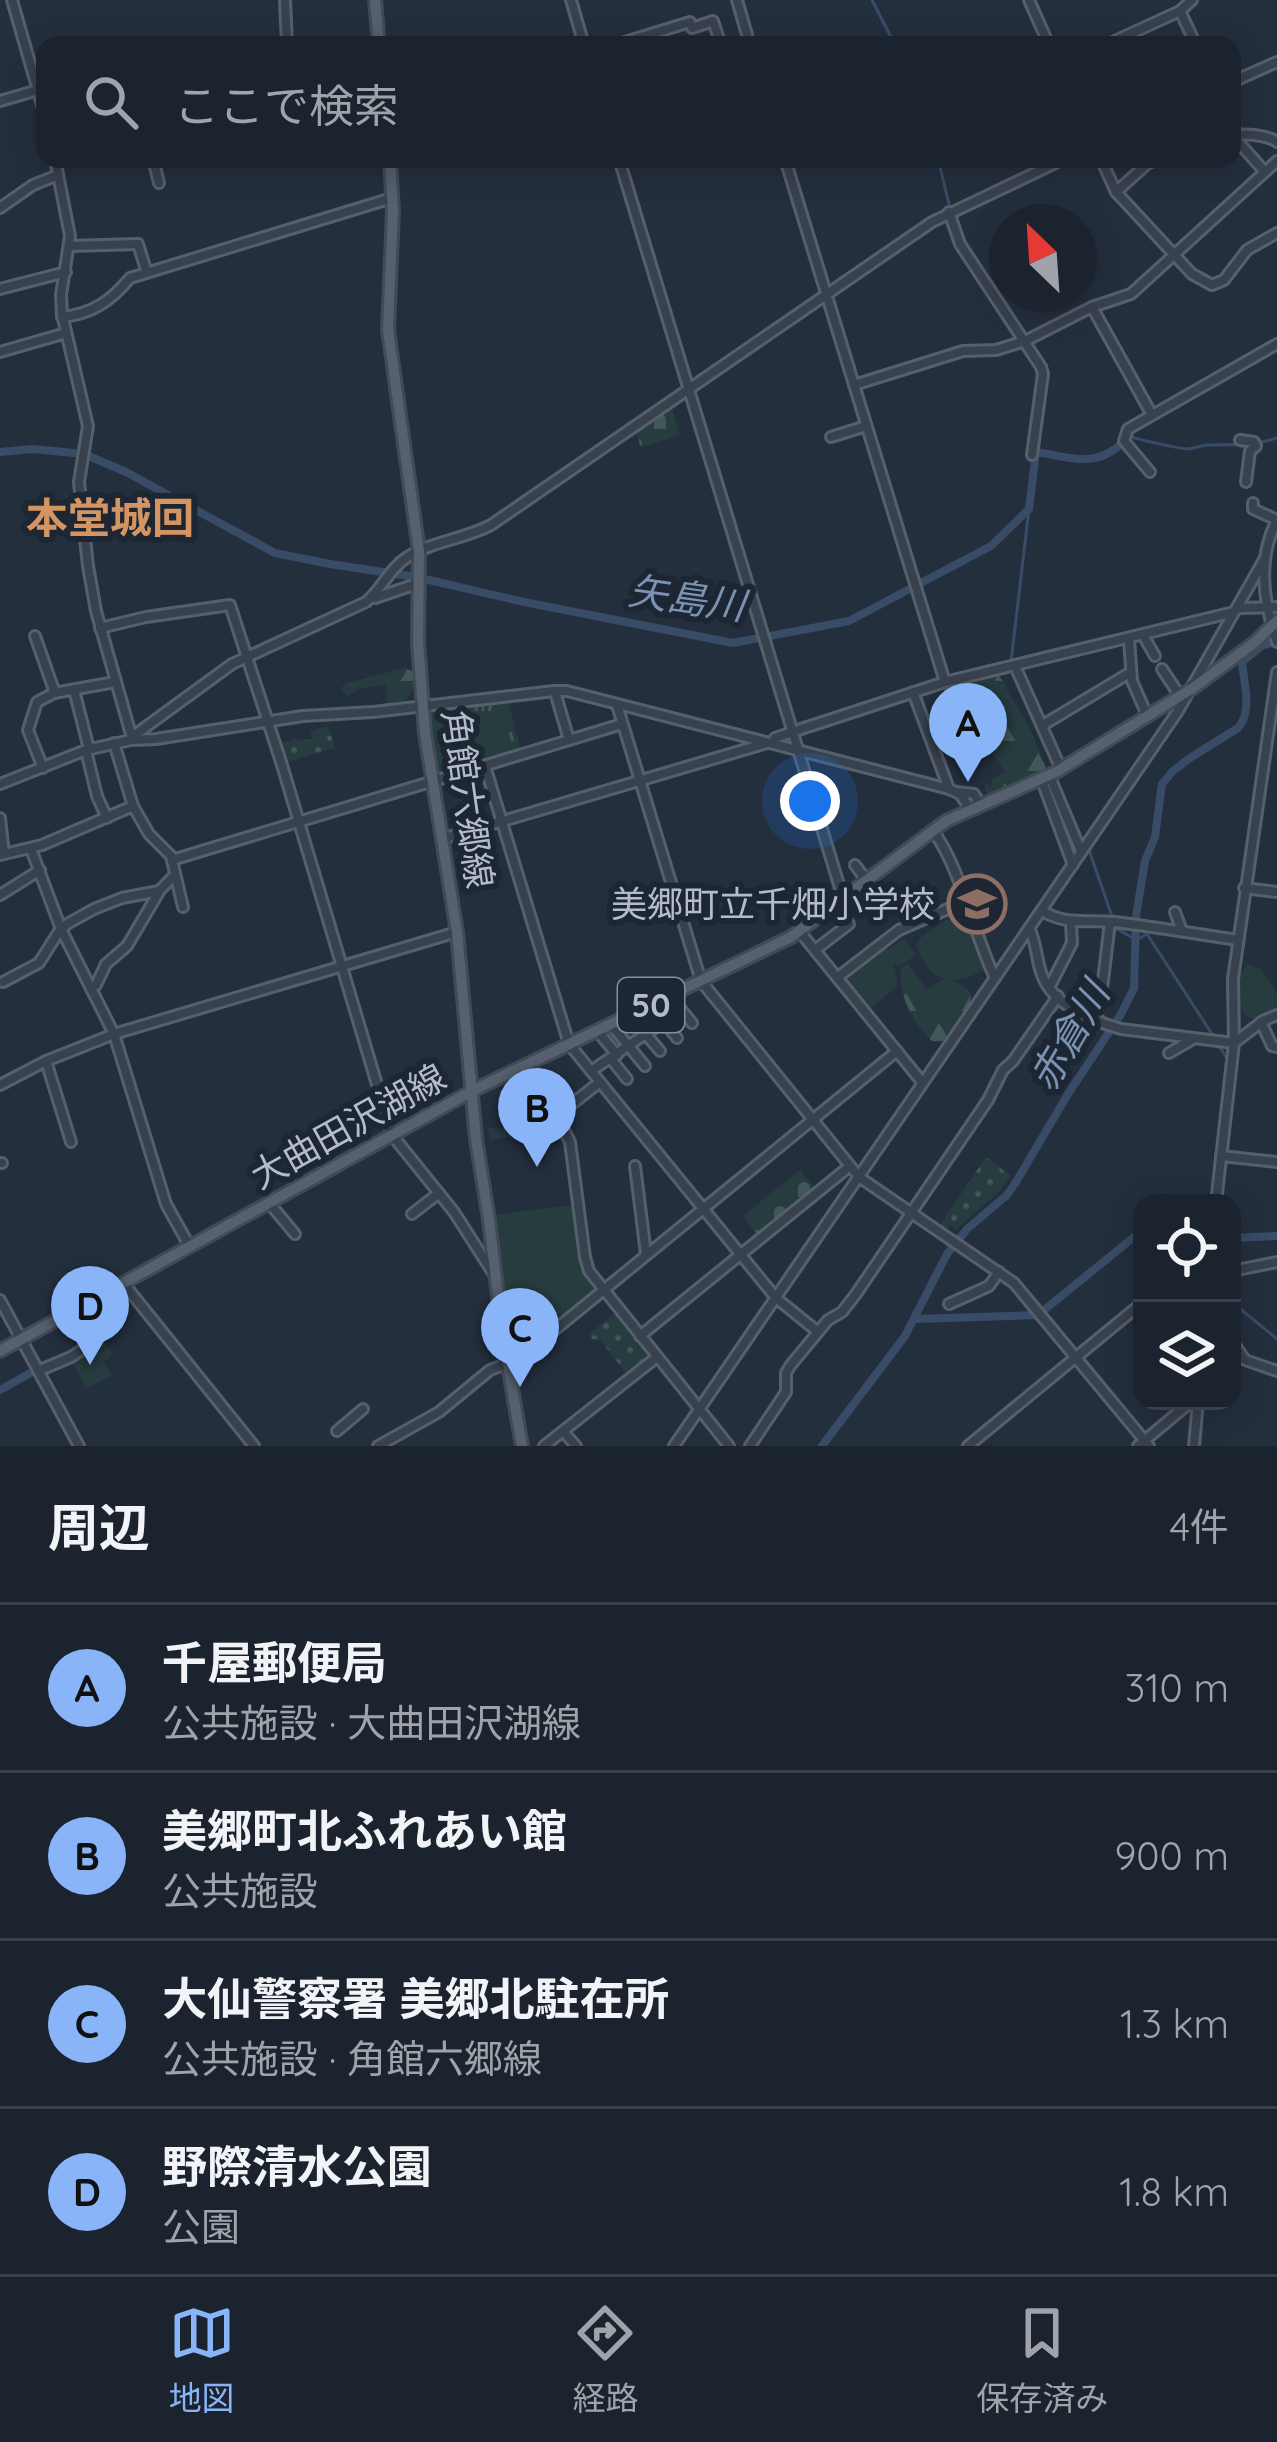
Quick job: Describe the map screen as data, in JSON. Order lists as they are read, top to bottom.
{
  "streets": {
    "main road": ["角館六郷線", "50", "大曲田沢湖線"]
  },
  "crossings": [
    ["角館六郷線", "大曲田沢湖線"]
  ],
  "districts": ["本堂城回"],
  "water": ["矢島川", "赤倉川"],
  "places": {
    "school or university": ["美郷町立千畑小学校"]
  },
  "north": "top left",
  "page": {
    "search": "ここで検索",
    "pins": [
      "A",
      "B",
      "D",
      "C"
    ],
    "heading": ["周辺", "4件"],
    "list": [
      {
        "mark": "A",
        "name": "千屋郵便局",
        "note": "公共施設 · 大曲田沢湖線",
        "value": "310 m"
      },
      {
        "mark": "B",
        "name": "美郷町北ふれあい館",
        "note": "公共施設",
        "value": "900 m"
      },
      {
        "mark": "C",
        "name": "大仙警察署 美郷北駐在所",
        "note": "公共施設 · 角館六郷線",
        "value": "1.3 km"
      },
      {
        "mark": "D",
        "name": "野際清水公園",
        "note": "公園",
        "value": "1.8 km"
      }
    ],
    "nav": ["地図", "経路", "保存済み"]
  }
}
